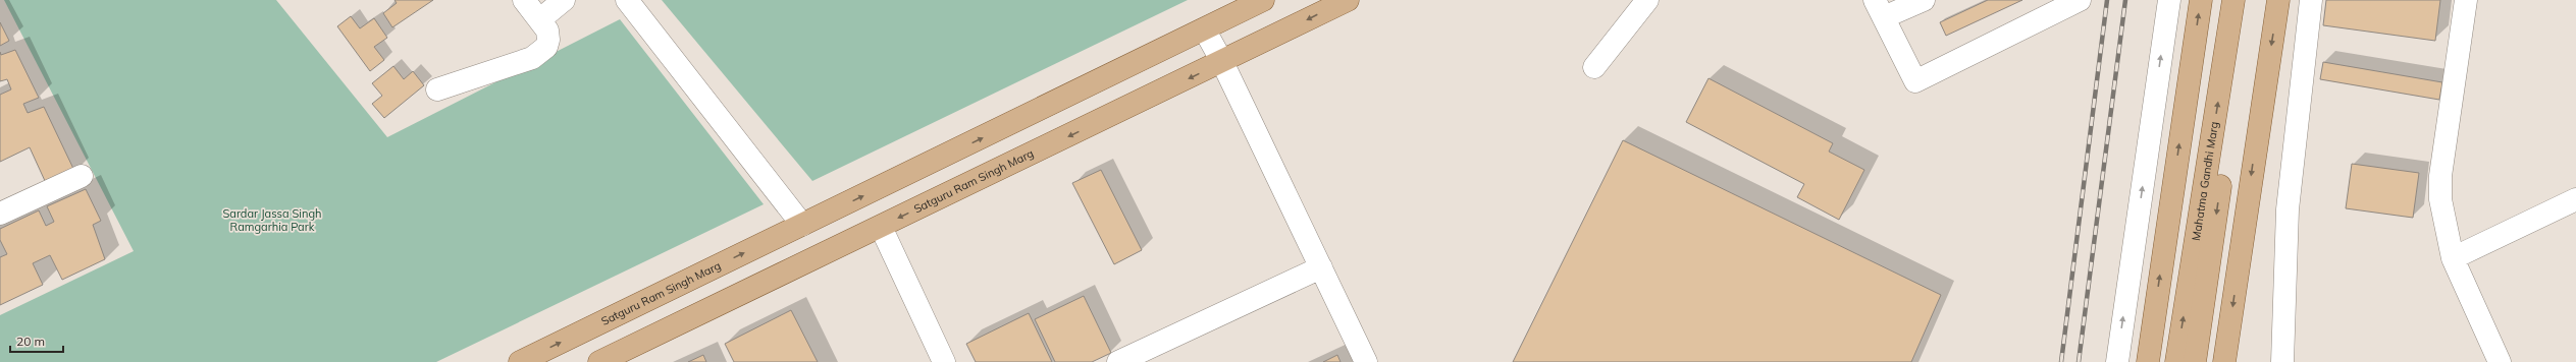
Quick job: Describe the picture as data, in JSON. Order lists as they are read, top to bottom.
{
  "streets": {
    "main road": ["Mahatma Gandhi Marg", "Satguru Ram Singh Marg"]
  },
  "parks": ["Sardar Jassa Singh Ramgarhia Park"],
  "scale_bar": "20 m"
}
